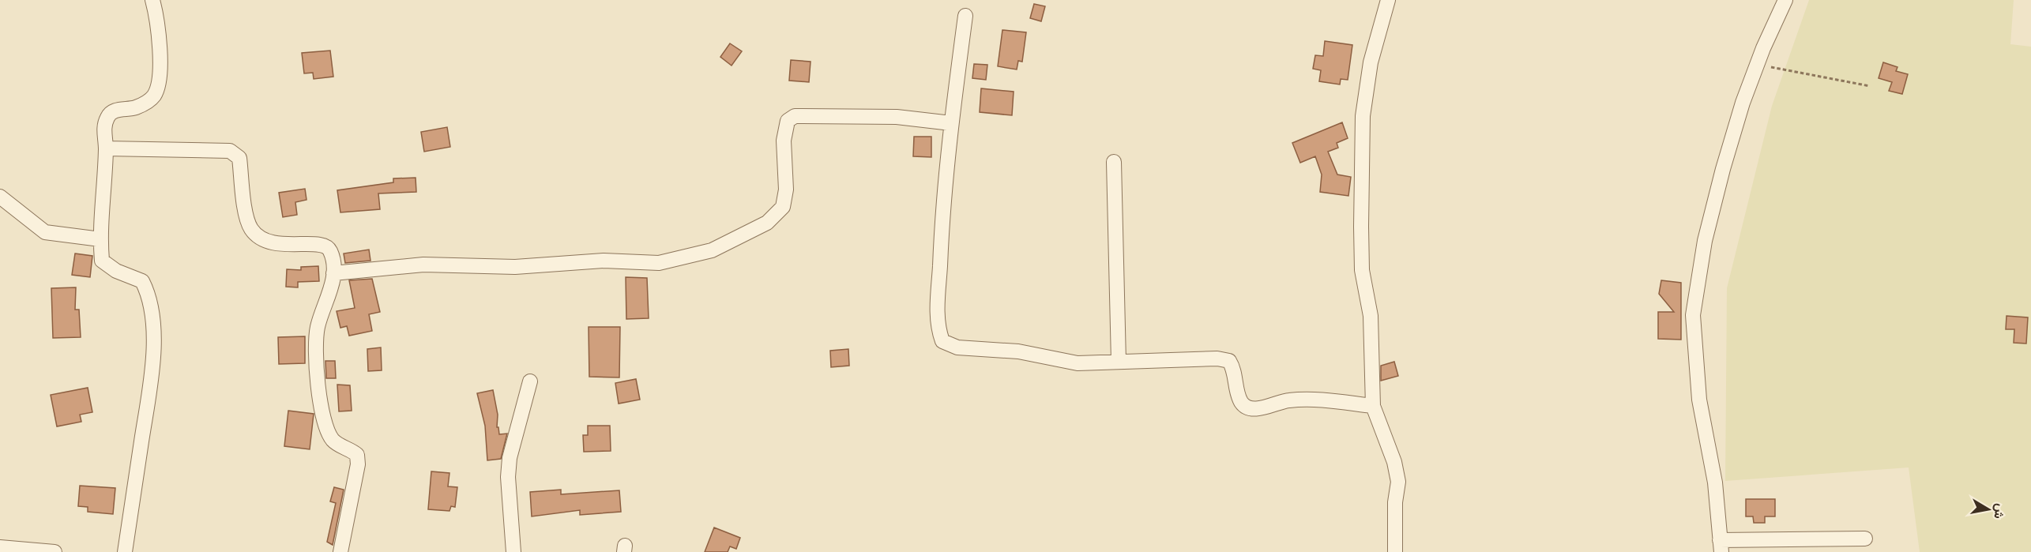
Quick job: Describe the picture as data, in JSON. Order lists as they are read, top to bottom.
{
  "north": "right"
}
